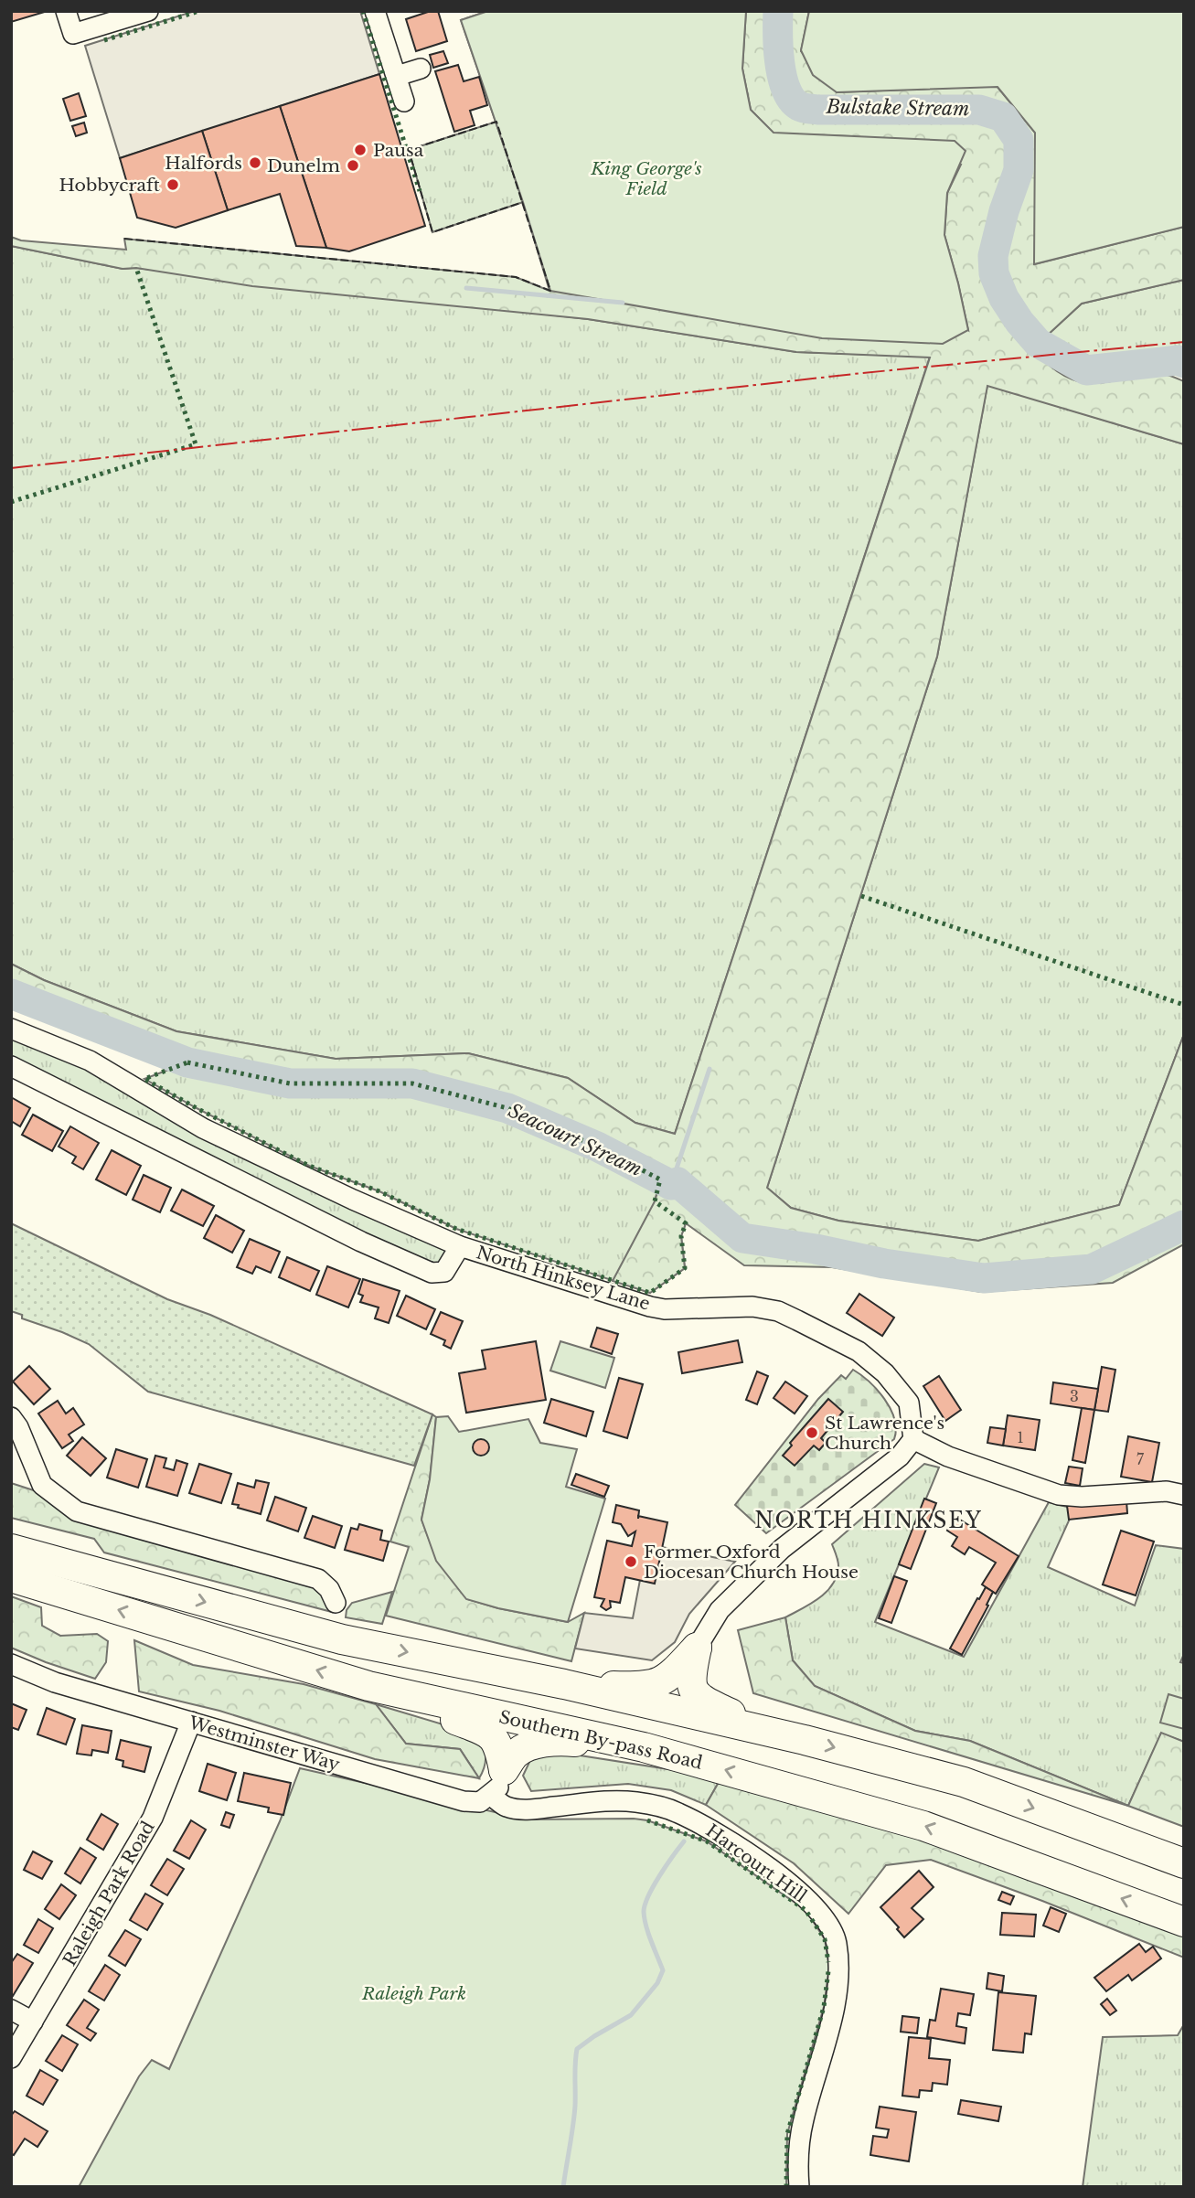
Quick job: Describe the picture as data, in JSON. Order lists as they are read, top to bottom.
{
  "streets": {
    "highway": ["Southern By-pass Road"],
    "street": [
      "North Hinksey Lane",
      "Westminster Way",
      "Harcourt Hill",
      "Raleigh Park Road"
    ]
  },
  "crossings": [
    ["Westminster Way", "Harcourt Hill"],
    ["Westminster Way", "Raleigh Park Road"]
  ],
  "districts": ["NORTH HINKSEY"],
  "water": ["Bulstake Stream", "Seacourt Stream"],
  "parks": ["King George's Field", "Raleigh Park"],
  "places": [
    "Pausa",
    "Halfords",
    "Dunelm",
    "Hobbycraft",
    "St Lawrence's Church",
    "Former Oxford Diocesan Church House"
  ],
  "house_numbers": ["3", "1", "7"]
}
